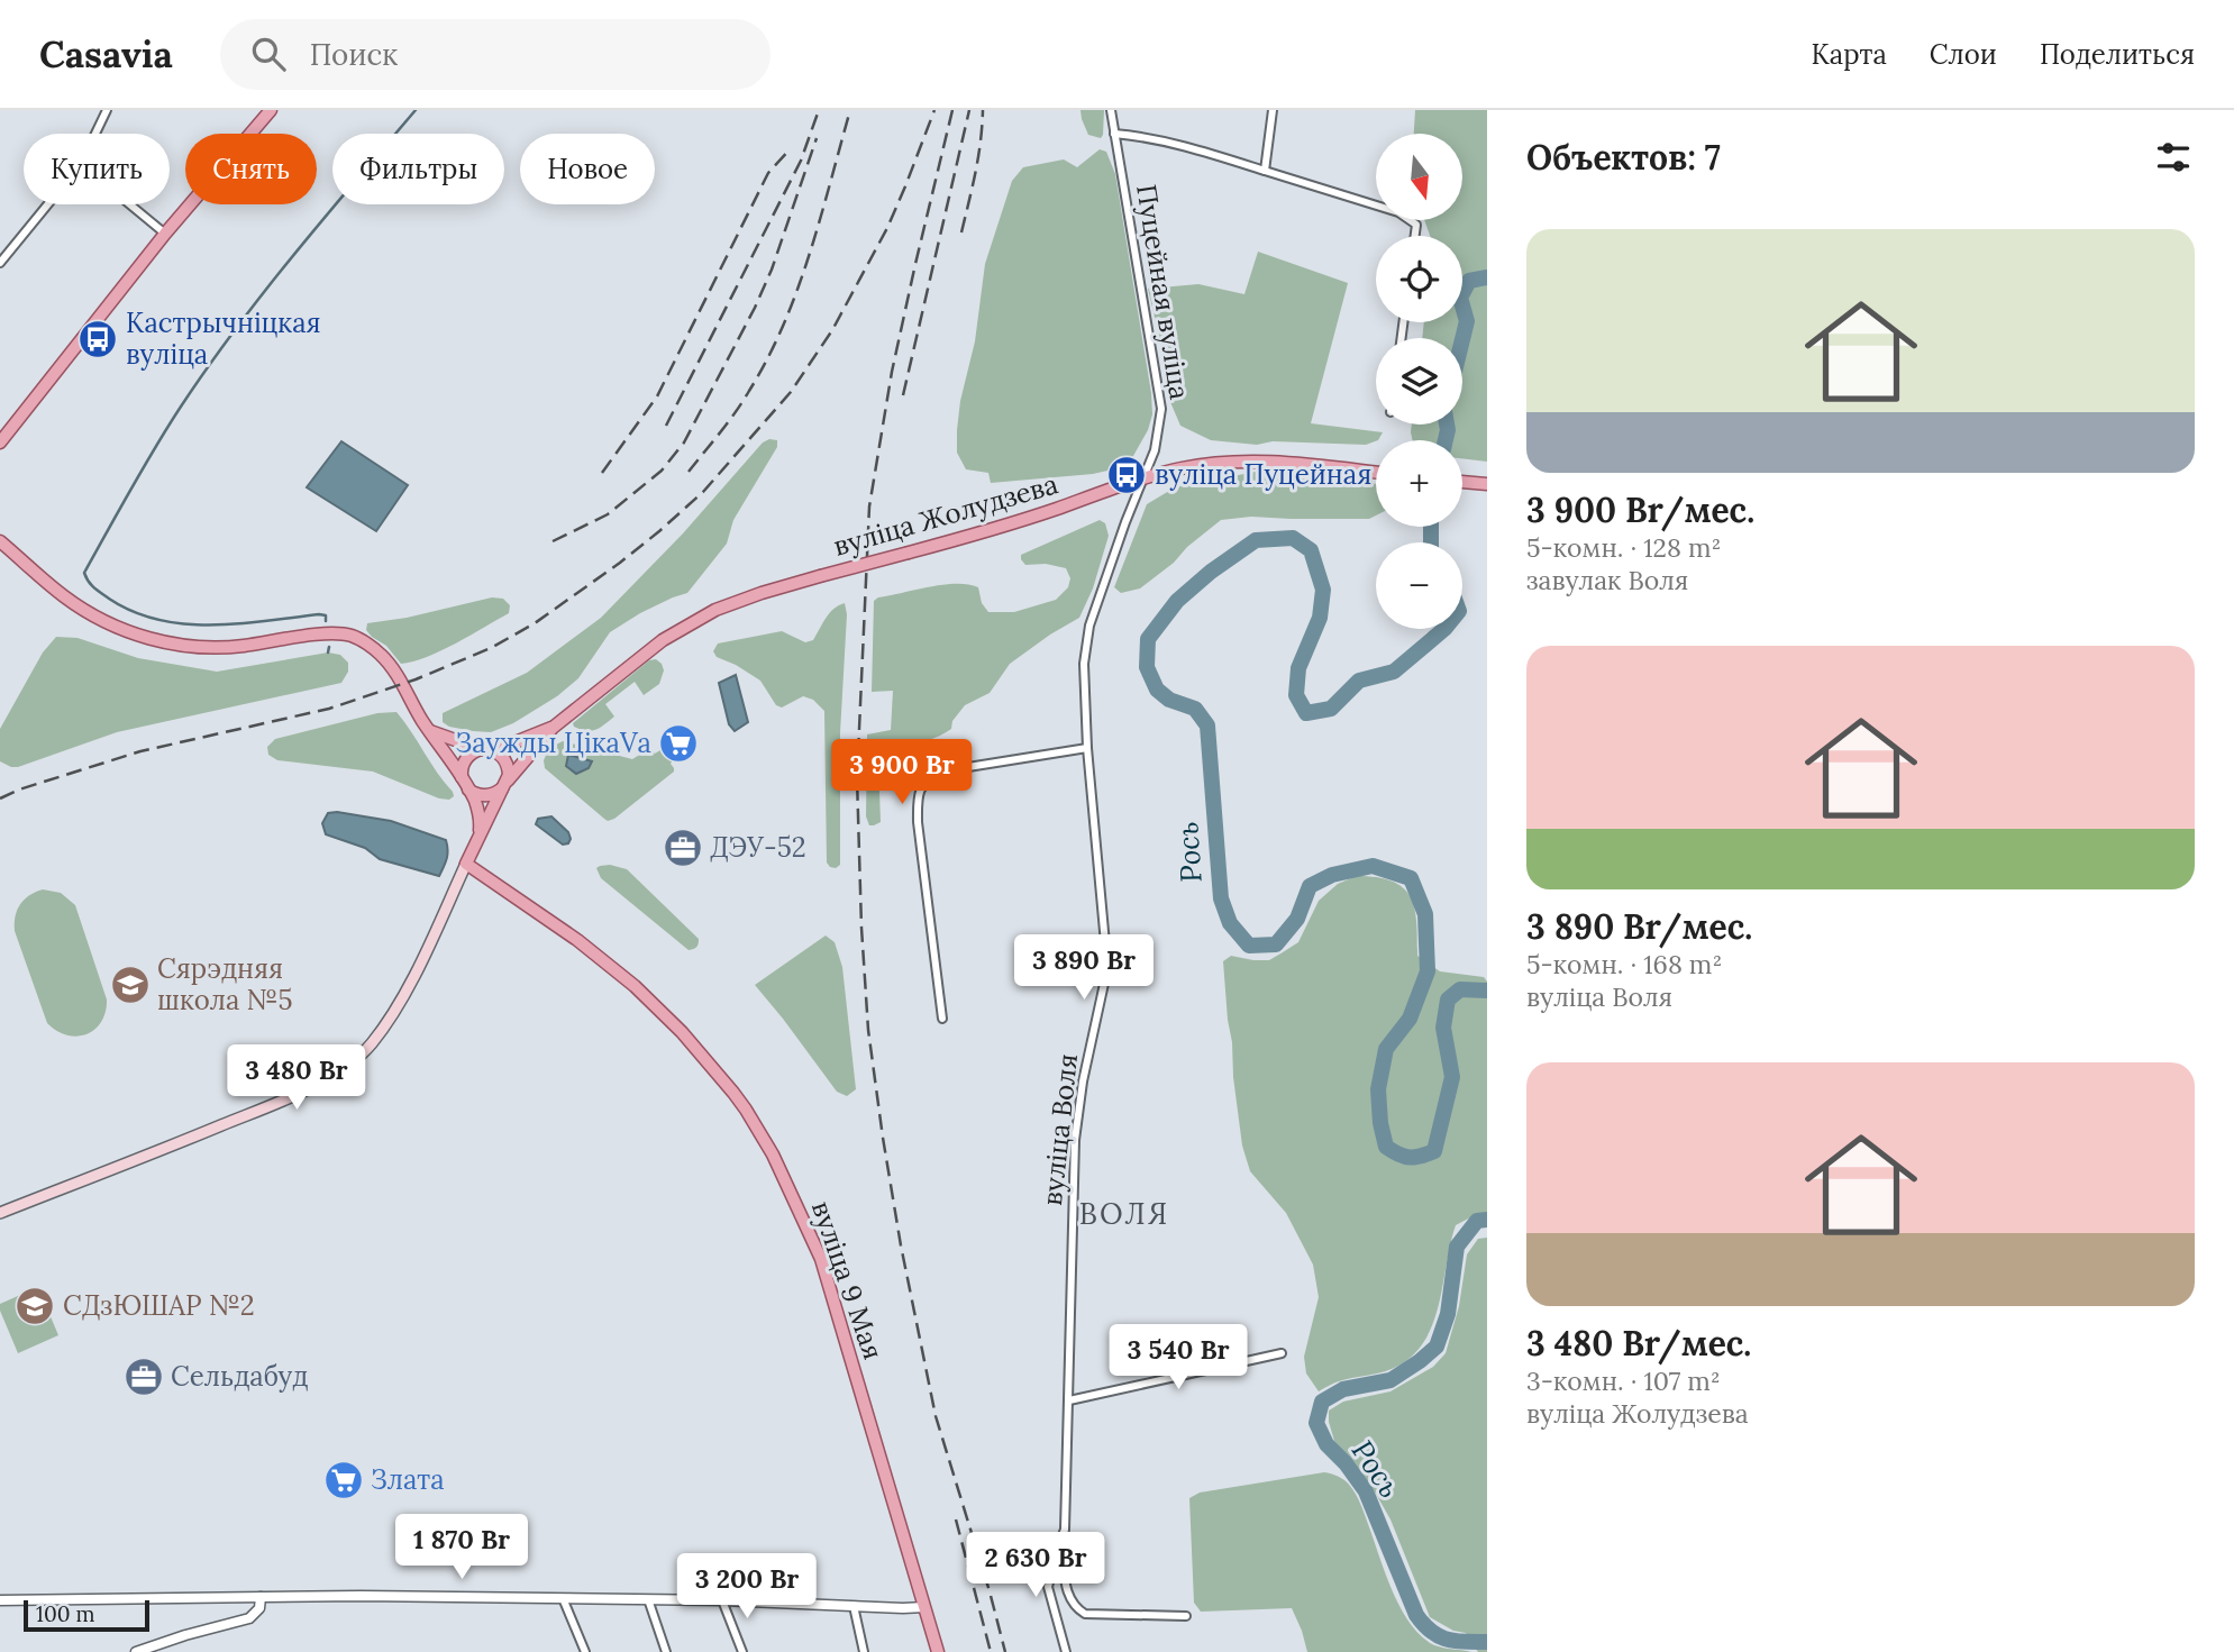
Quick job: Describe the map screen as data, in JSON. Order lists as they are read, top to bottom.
{
  "streets": {
    "main road": ["вуліца Жолудзева", "вуліца 9 Мая"],
    "street": ["Пуцейная вуліца", "вуліца Воля"]
  },
  "crossings": [
    ["Пуцейная вуліца", "вуліца Жолудзева"],
    ["Пуцейная вуліца", "вуліца Воля"],
    ["вуліца Жолудзева", "вуліца Воля"]
  ],
  "districts": ["ВОЛЯ"],
  "water": ["Рось"],
  "places": {
    "bus stop": ["Кастрычніцкая вуліца", "вуліца Пуцейная"],
    "supermarket": ["Заужды ЦікаVа", "Злата"],
    "office": ["ДЭУ-52", "Сельдабуд"],
    "school or university": ["Сярэдняя школа №5", "СДзЮШАР №2"]
  },
  "scale_bar": "100 m",
  "north": "bottom",
  "page": {
    "header": "Casavia",
    "search": "Поиск",
    "nav": ["Карта", "Слои", "Поделиться"],
    "heading": "Объектов: 7",
    "map_buttons": ["+", "−"],
    "chip": [
      "Купить",
      "Снять",
      "Фильтры",
      "Новое"
    ],
    "list": [
      {
        "name": "3 900 Br/мес.",
        "note": "5-комн. · 128 m² · завулак Воля"
      },
      {
        "name": "3 890 Br/мес.",
        "note": "5-комн. · 168 m² · вуліца Воля"
      },
      {
        "name": "3 480 Br/мес.",
        "note": "3-комн. · 107 m² · вуліца Жолудзева"
      }
    ],
    "price": [
      "3 900 Br",
      "3 890 Br",
      "3 480 Br",
      "3 540 Br",
      "1 870 Br",
      "2 630 Br",
      "3 200 Br"
    ],
    "scale": "100 m"
  }
}
